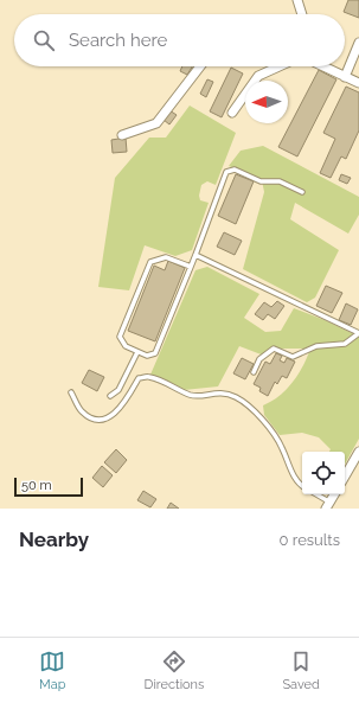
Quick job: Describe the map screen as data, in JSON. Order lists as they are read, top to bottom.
{
  "scale_bar": "50 m",
  "north": "left",
  "page": {
    "search": "Search here",
    "scale": "50 m",
    "heading": ["Nearby", "0 results"],
    "nav": ["Map", "Directions", "Saved"]
  }
}
